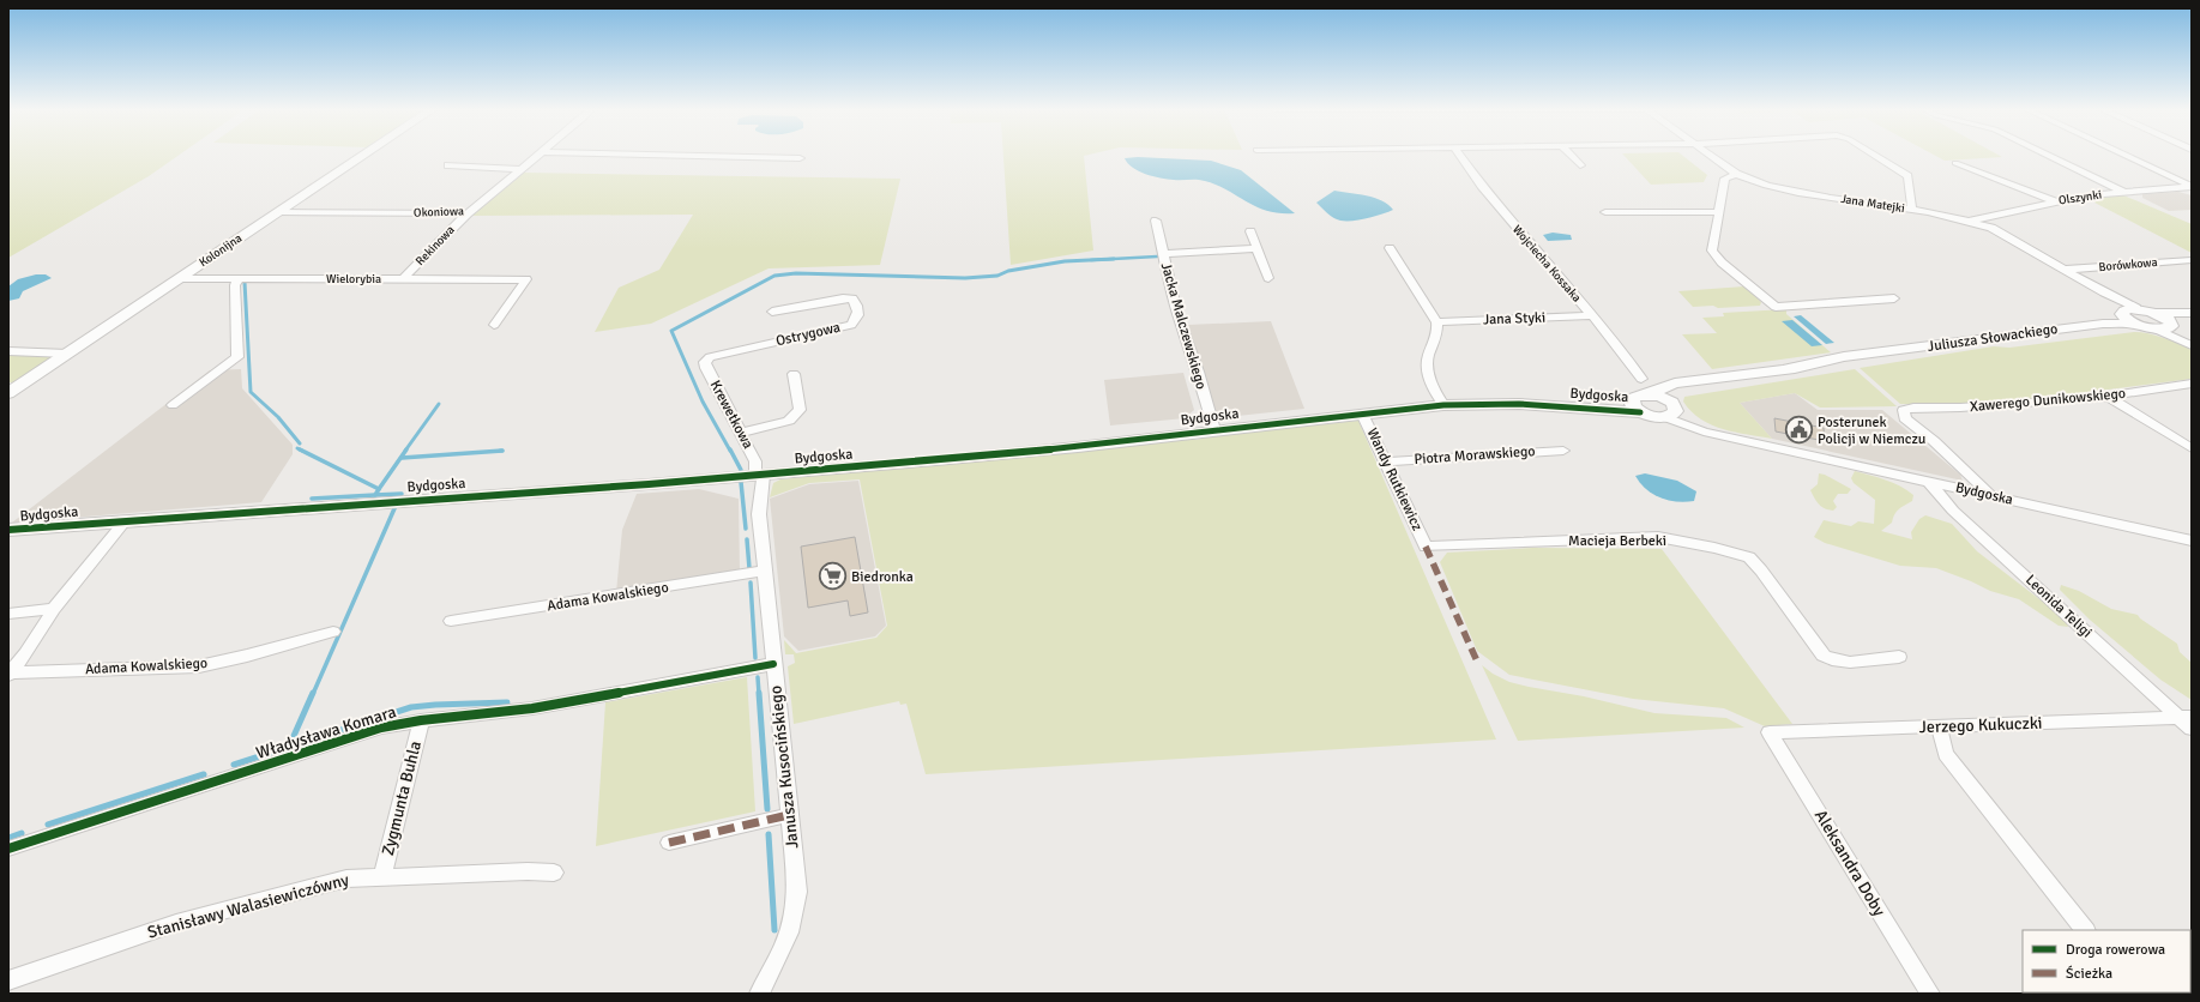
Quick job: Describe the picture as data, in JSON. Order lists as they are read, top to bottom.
{
  "streets": {
    "street": [
      "Olszynki",
      "Jana Matejki",
      "Okoniowa",
      "Rekinowa",
      "Kolonijna",
      "Wojciecha Kossaka",
      "Borówkowa",
      "Wielorybia",
      "Jana Styki",
      "Jacka Malczewskiego",
      "Ostrygowa",
      "Juliusza Słowackiego",
      "Bydgoska",
      "Xawerego Dunikowskiego",
      "Krewetkowa",
      "Piotra Morawskiego",
      "Wandy Rutkiewicz",
      "Macieja Berbeki",
      "Adama Kowalskiego",
      "Leonida Teligi",
      "Jerzego Kukuczki",
      "Władysława Komara",
      "Janusza Kusocińskiego",
      "Zygmunta Buhla",
      "Aleksandra Doby",
      "Stanisławy Walasiewiczówny"
    ]
  },
  "crossings": [
    ["Olszynki", "Jana Matejki"],
    ["Jana Matejki", "Borówkowa"],
    ["Jana Matejki", "Juliusza Słowackiego"],
    ["Okoniowa", "Rekinowa"],
    ["Okoniowa", "Kolonijna"],
    ["Rekinowa", "Wielorybia"],
    ["Kolonijna", "Wielorybia"],
    ["Wojciecha Kossaka", "Jana Styki"],
    ["Jacka Malczewskiego", "Bydgoska"],
    ["Ostrygowa", "Krewetkowa"],
    ["Juliusza Słowackiego", "Bydgoska"],
    ["Bydgoska", "Xawerego Dunikowskiego"],
    ["Bydgoska", "Krewetkowa"],
    ["Bydgoska", "Wandy Rutkiewicz"],
    ["Bydgoska", "Leonida Teligi"],
    ["Bydgoska", "Janusza Kusocińskiego"],
    ["Krewetkowa", "Janusza Kusocińskiego"],
    ["Piotra Morawskiego", "Wandy Rutkiewicz"],
    ["Wandy Rutkiewicz", "Macieja Berbeki"],
    ["Adama Kowalskiego", "Janusza Kusocińskiego"],
    ["Leonida Teligi", "Jerzego Kukuczki"],
    ["Jerzego Kukuczki", "Aleksandra Doby"],
    ["Władysława Komara", "Janusza Kusocińskiego"],
    ["Władysława Komara", "Zygmunta Buhla"],
    ["Zygmunta Buhla", "Stanisławy Walasiewiczówny"]
  ],
  "places": {
    "public building": ["Posterunek Policji w Niemczu"],
    "supermarket": ["Biedronka"]
  },
  "legend": ["Droga rowerowa", "Ścieżka"]
}
